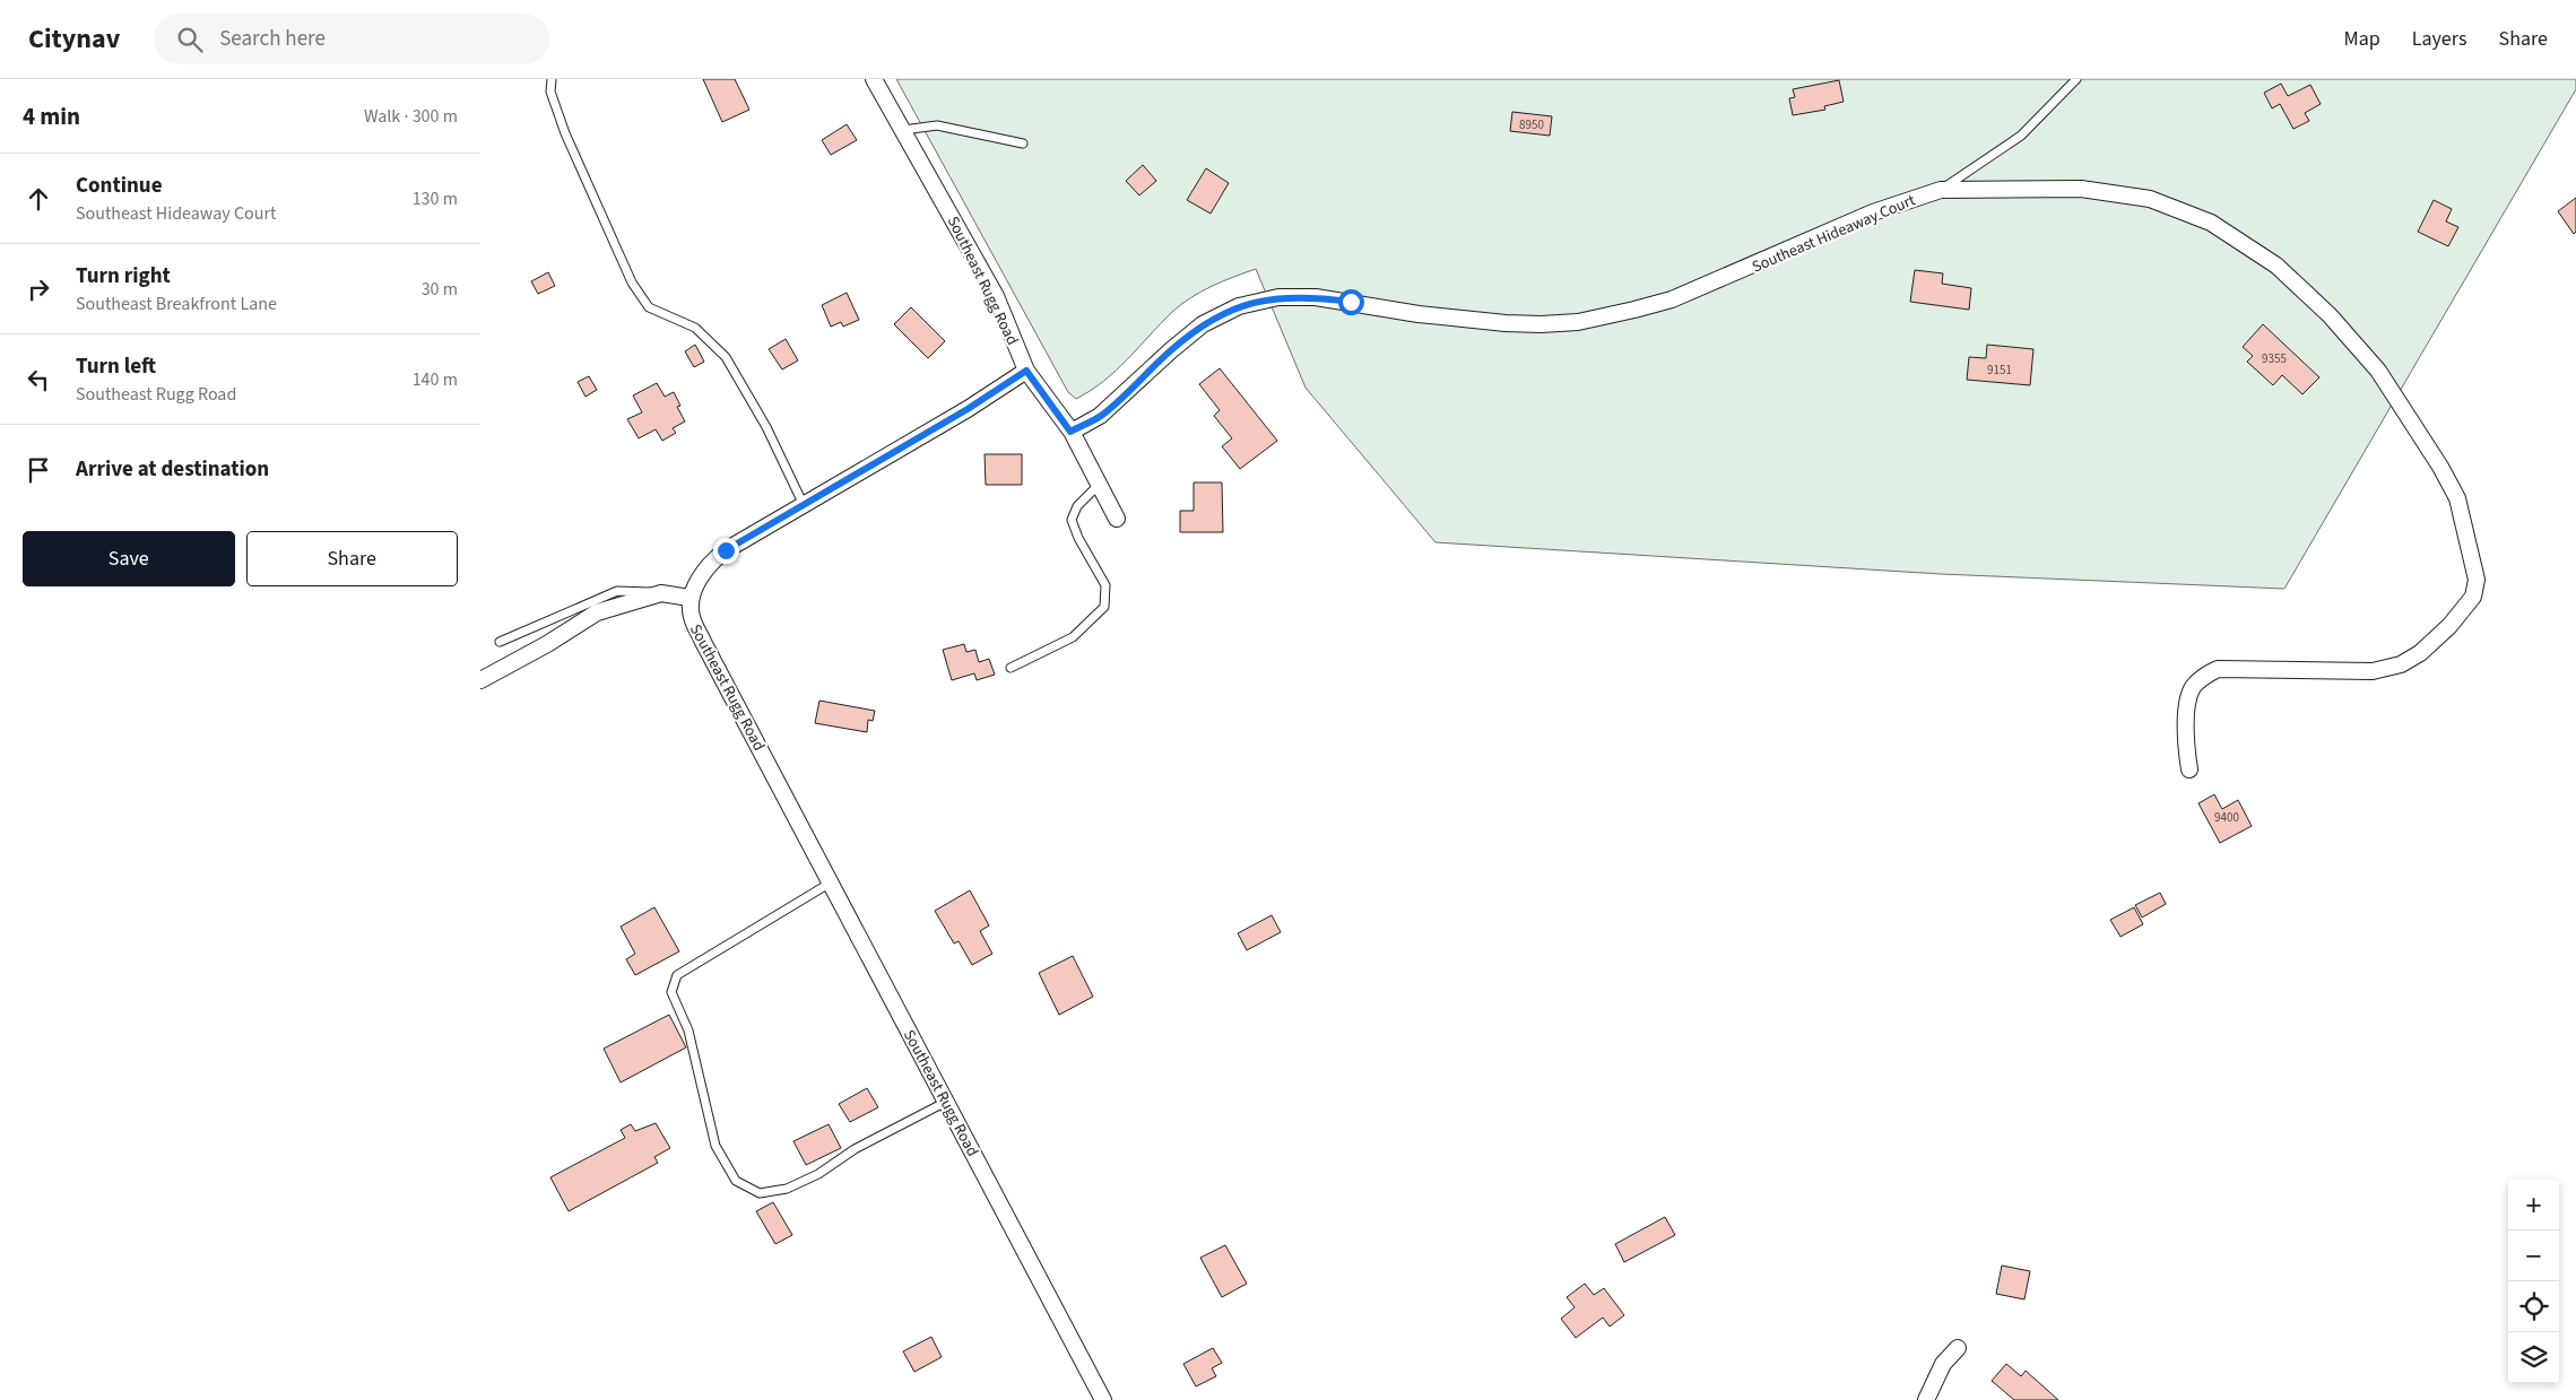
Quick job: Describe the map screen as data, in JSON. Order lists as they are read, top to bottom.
{
  "streets": {
    "street": ["Southeast Hideaway Court", "Southeast Rugg Road"]
  },
  "crossings": [
    ["Southeast Hideaway Court", "Southeast Rugg Road"]
  ],
  "house_numbers": [
    "8950",
    "9355",
    "9151",
    "9400"
  ],
  "page": {
    "header": "Citynav",
    "search": "Search here",
    "nav": ["Map", "Layers", "Share"],
    "heading": ["4 min", "Walk · 300 m"],
    "list": [
      ["Continue", "Southeast Hideaway Court", "130 m"],
      ["Turn right", "Southeast Breakfront Lane", "30 m"],
      ["Turn left", "Southeast Rugg Road", "140 m"],
      "Arrive at destination"
    ],
    "buttons": ["Save", "Share"],
    "map_buttons": ["+", "−"]
  }
}
